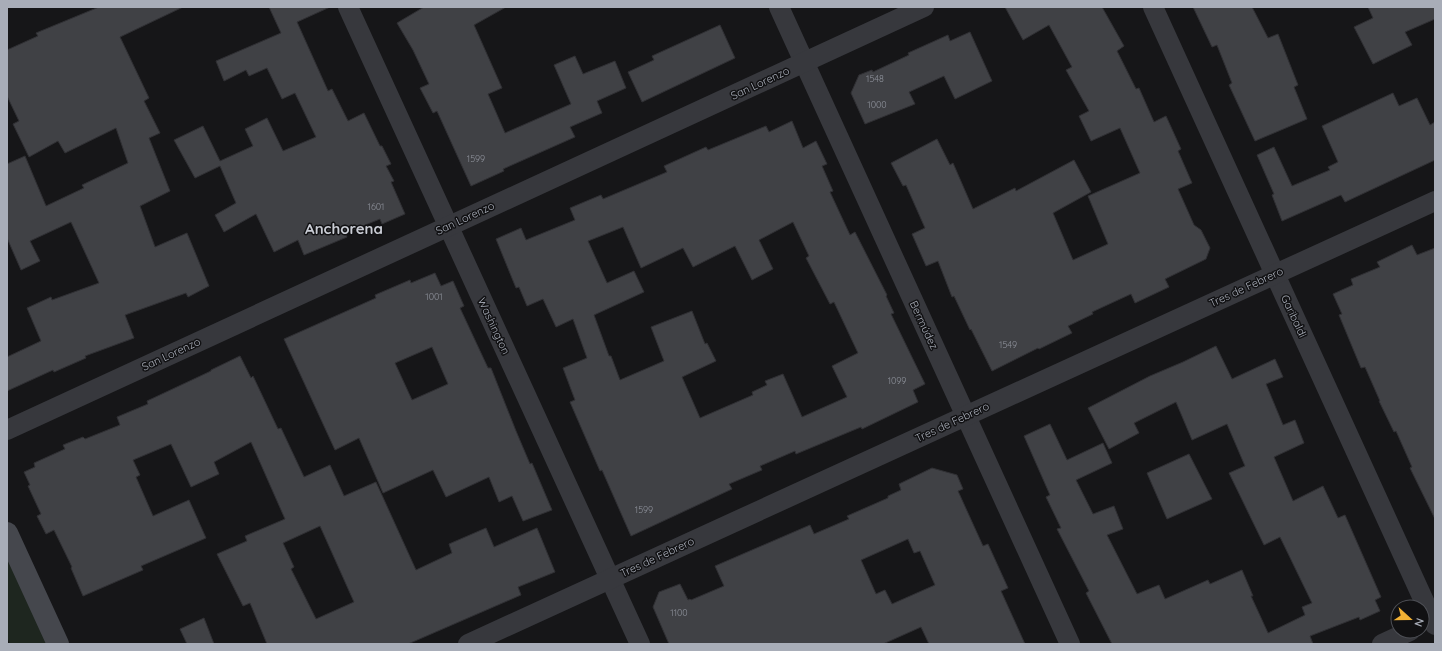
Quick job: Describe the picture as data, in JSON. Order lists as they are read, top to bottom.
{
  "streets": {
    "street": [
      "San Lorenzo",
      "Tres de Febrero",
      "Garibaldi",
      "Bermúdez",
      "Washington"
    ]
  },
  "crossings": [
    ["San Lorenzo", "Bermúdez"],
    ["San Lorenzo", "Washington"],
    ["Tres de Febrero", "Garibaldi"],
    ["Tres de Febrero", "Bermúdez"],
    ["Tres de Febrero", "Washington"]
  ],
  "districts": ["Anchorena"],
  "house_numbers": [
    "1548",
    "1000",
    "1599",
    "1601",
    "1001",
    "1549",
    "1099",
    "1599",
    "1100"
  ],
  "north": "right"
}
